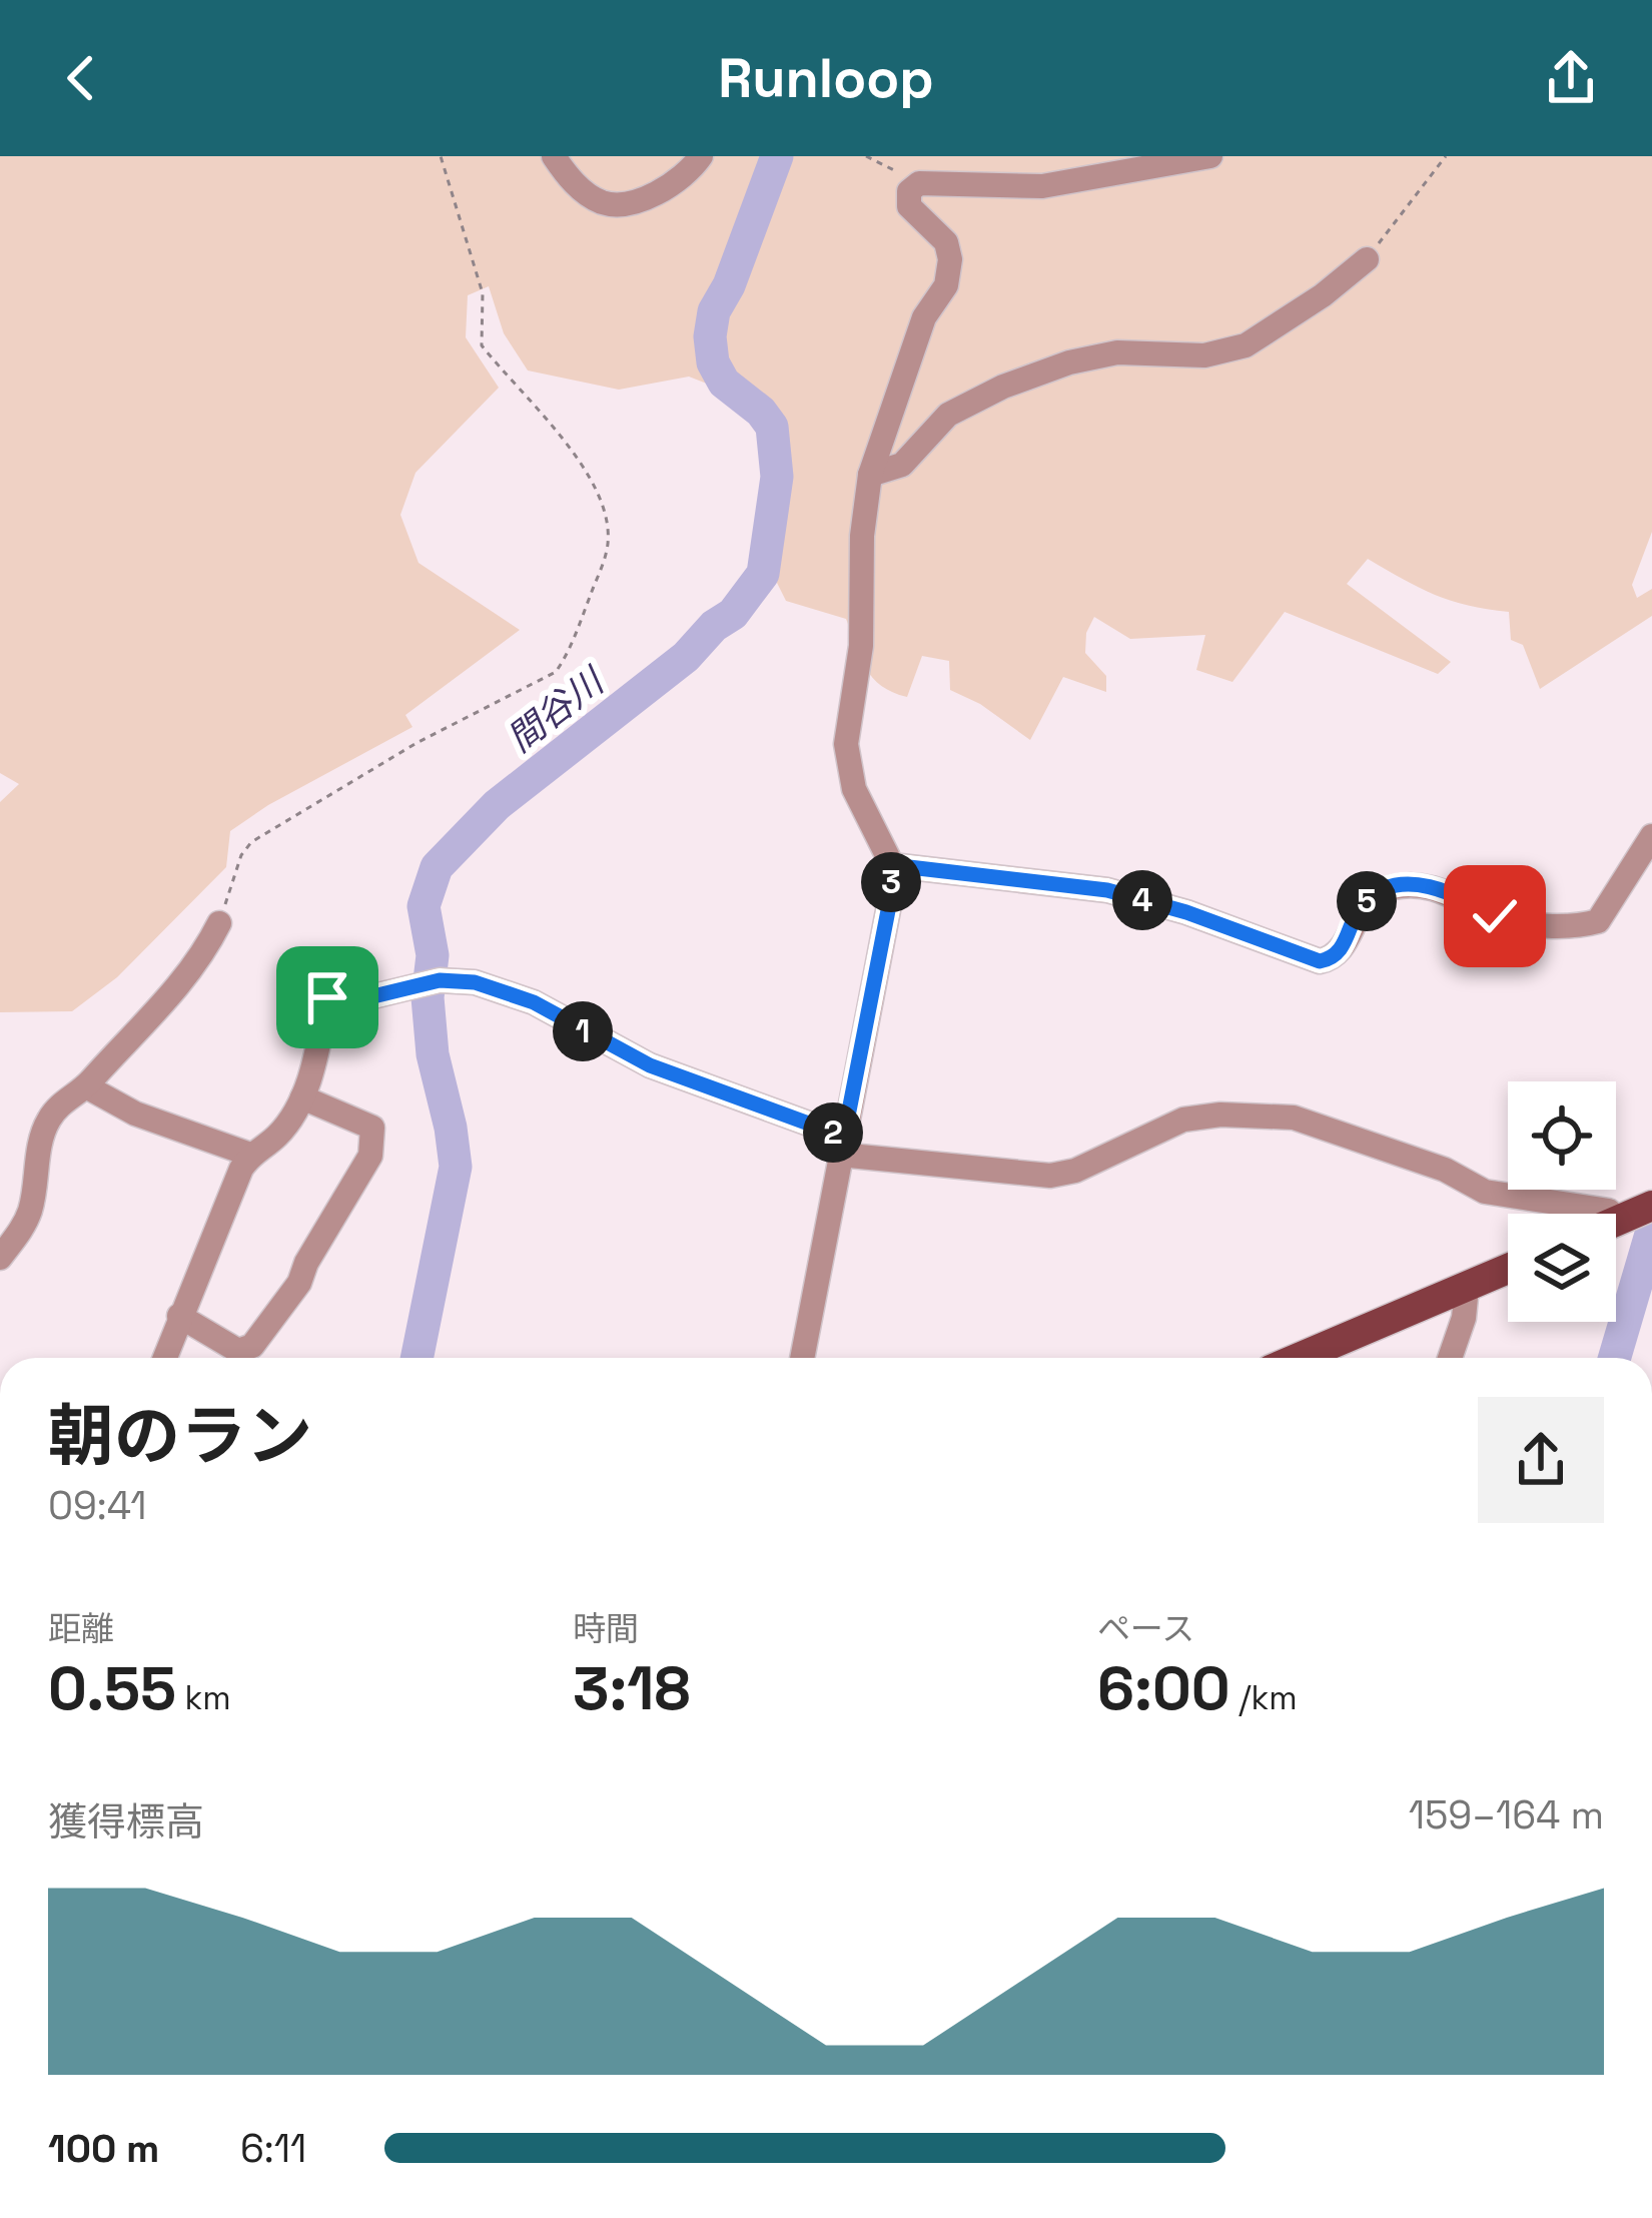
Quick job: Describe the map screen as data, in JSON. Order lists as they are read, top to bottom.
{
  "water": ["間谷川"],
  "page": {
    "header": "Runloop",
    "pins": [
      "3",
      "4",
      "5",
      "1",
      "2"
    ],
    "heading": ["朝のラン", "09:41"],
    "stats": [
      ["距離", "0.55 km"],
      ["時間", "3:18"],
      ["ペース", "6:00 /km"]
    ],
    "chart": ["獲得標高", "159–164 m"],
    "list": [
      {
        "name": "100 m",
        "note": "6:11"
      }
    ]
  }
}
